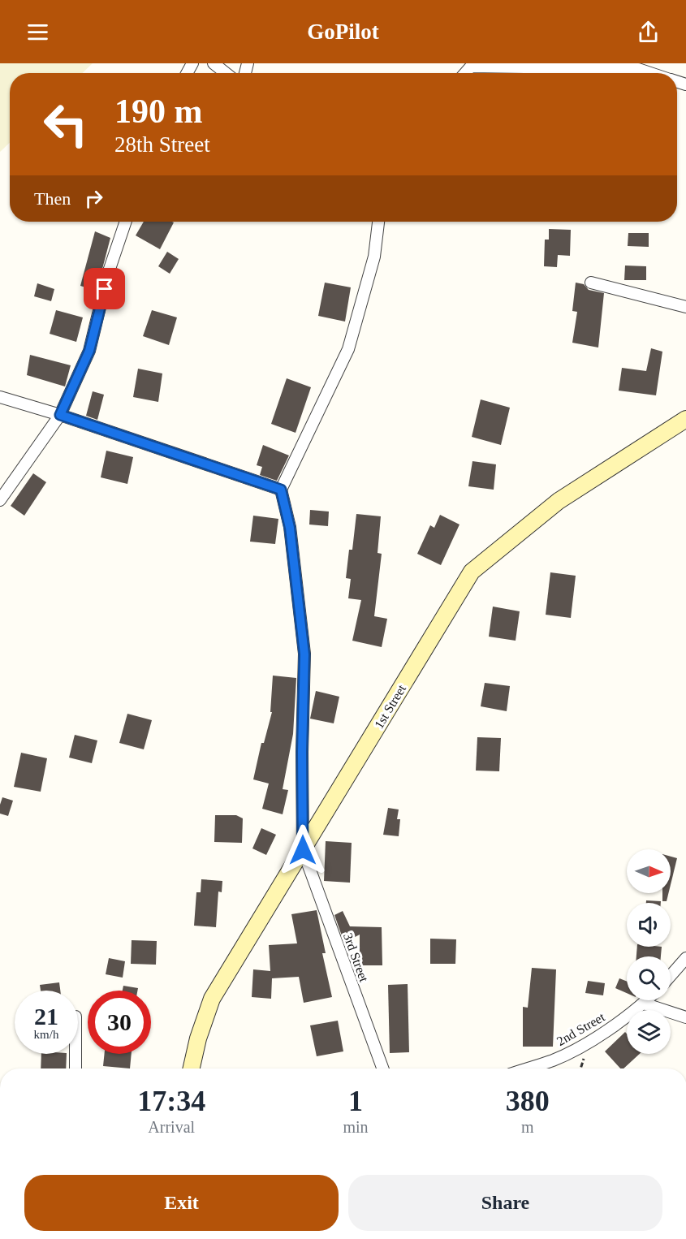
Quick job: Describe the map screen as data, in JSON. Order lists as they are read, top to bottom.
{
  "streets": {
    "main road": ["1st Street"],
    "street": ["3rd Street", "2nd Street"]
  },
  "crossings": [
    ["1st Street", "3rd Street"]
  ],
  "north": "right",
  "page": {
    "header": "GoPilot",
    "turn": ["190 m", "28th Street"],
    "then": "Then",
    "speed": "21 km/h",
    "limit": "30",
    "eta": [
      "17:34",
      "Arrival",
      "1",
      "min",
      "380",
      "m"
    ],
    "buttons": ["Exit", "Share"]
  }
}
